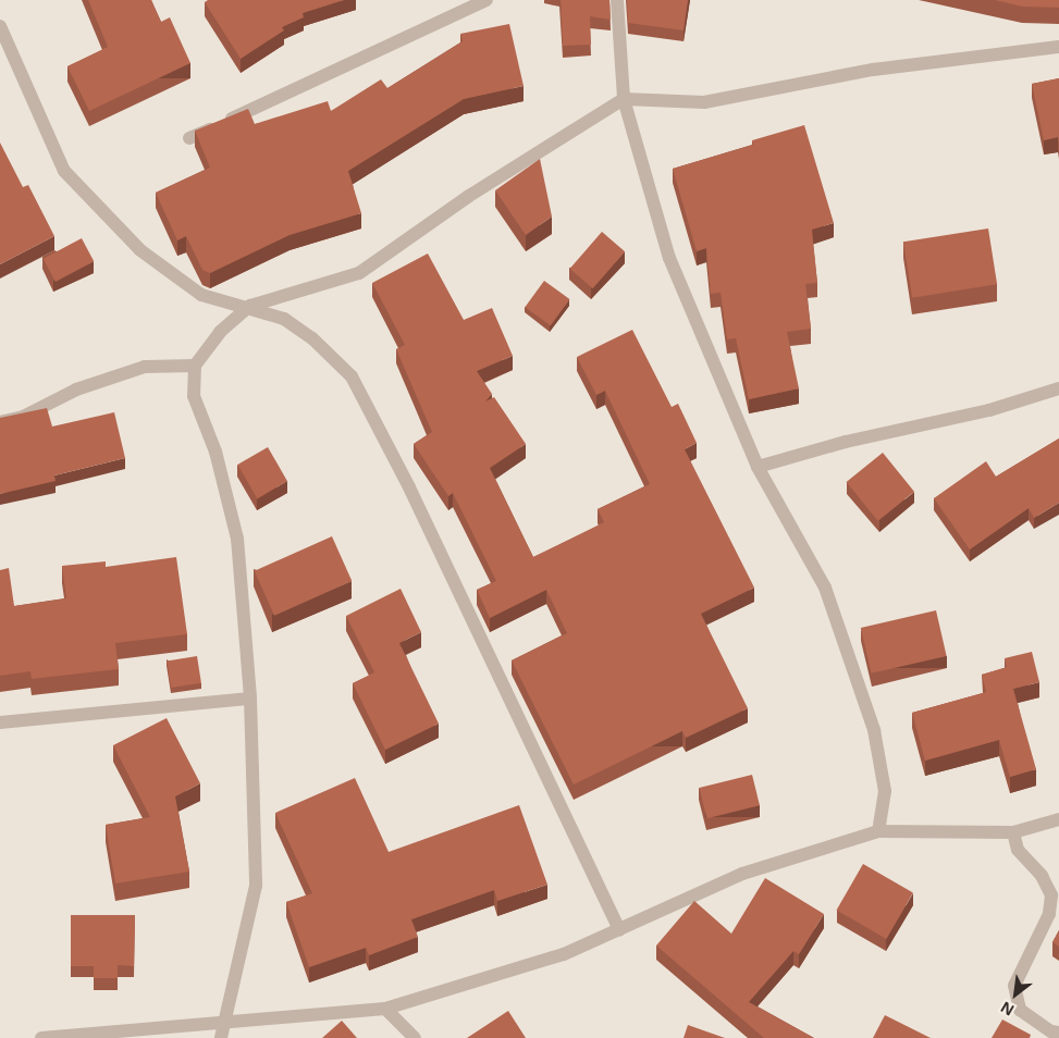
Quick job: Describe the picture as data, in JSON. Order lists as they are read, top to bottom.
{
  "north": "bottom left"
}
